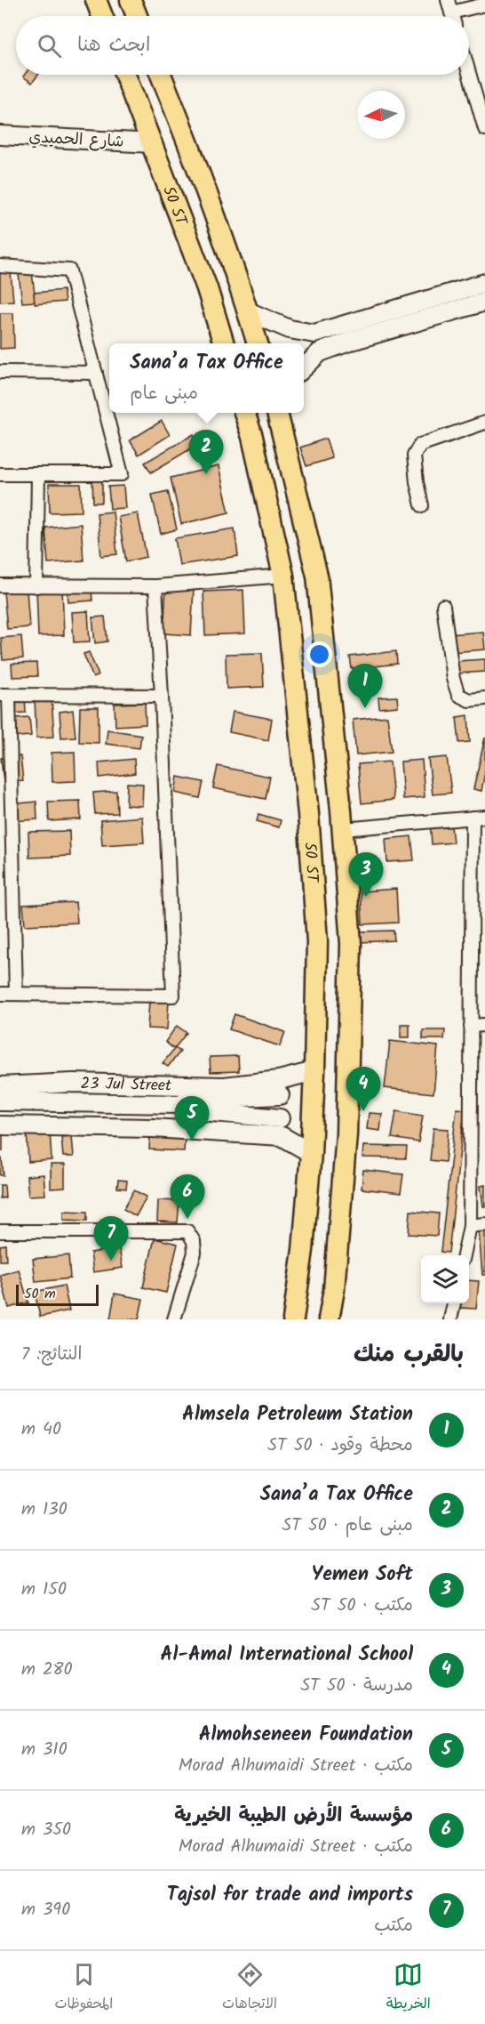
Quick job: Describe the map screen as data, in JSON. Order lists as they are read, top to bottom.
{
  "streets": {
    "main road": ["50 ST"],
    "street": ["شارع الحميدي", "23 Jul Street"]
  },
  "crossings": [
    ["شارع الحميدي", "50 ST"],
    ["50 ST", "23 Jul Street"]
  ],
  "scale_bar": "50 m",
  "north": "left",
  "page": {
    "search": "ابحث هنا",
    "popup": ["Sana’a Tax Office", "مبنى عام"],
    "pins": [
      "2",
      "1",
      "3",
      "4",
      "5",
      "6",
      "7"
    ],
    "scale": "50 m",
    "heading": ["بالقرب منك", "النتائج: 7"],
    "list": [
      {
        "mark": "1",
        "name": "Almsela Petroleum Station",
        "note": "محطة وقود · 50 ST",
        "value": "40 m"
      },
      {
        "mark": "2",
        "name": "Sana’a Tax Office",
        "note": "مبنى عام · 50 ST",
        "value": "130 m"
      },
      {
        "mark": "3",
        "name": "Yemen Soft",
        "note": "مكتب · 50 ST",
        "value": "150 m"
      },
      {
        "mark": "4",
        "name": "Al-Amal International School",
        "note": "مدرسة · 50 ST",
        "value": "280 m"
      },
      {
        "mark": "5",
        "name": "Almohseneen Foundation",
        "note": "مكتب · Morad Alhumaidi Street",
        "value": "310 m"
      },
      {
        "mark": "6",
        "name": "مؤسسة الأرض الطيبة الخيرية",
        "note": "مكتب · Morad Alhumaidi Street",
        "value": "350 m"
      },
      {
        "mark": "7",
        "name": "Tajsol for trade and imports",
        "note": "مكتب",
        "value": "390 m"
      }
    ],
    "nav": ["الخريطة", "الاتجاهات", "المحفوظات"]
  }
}
